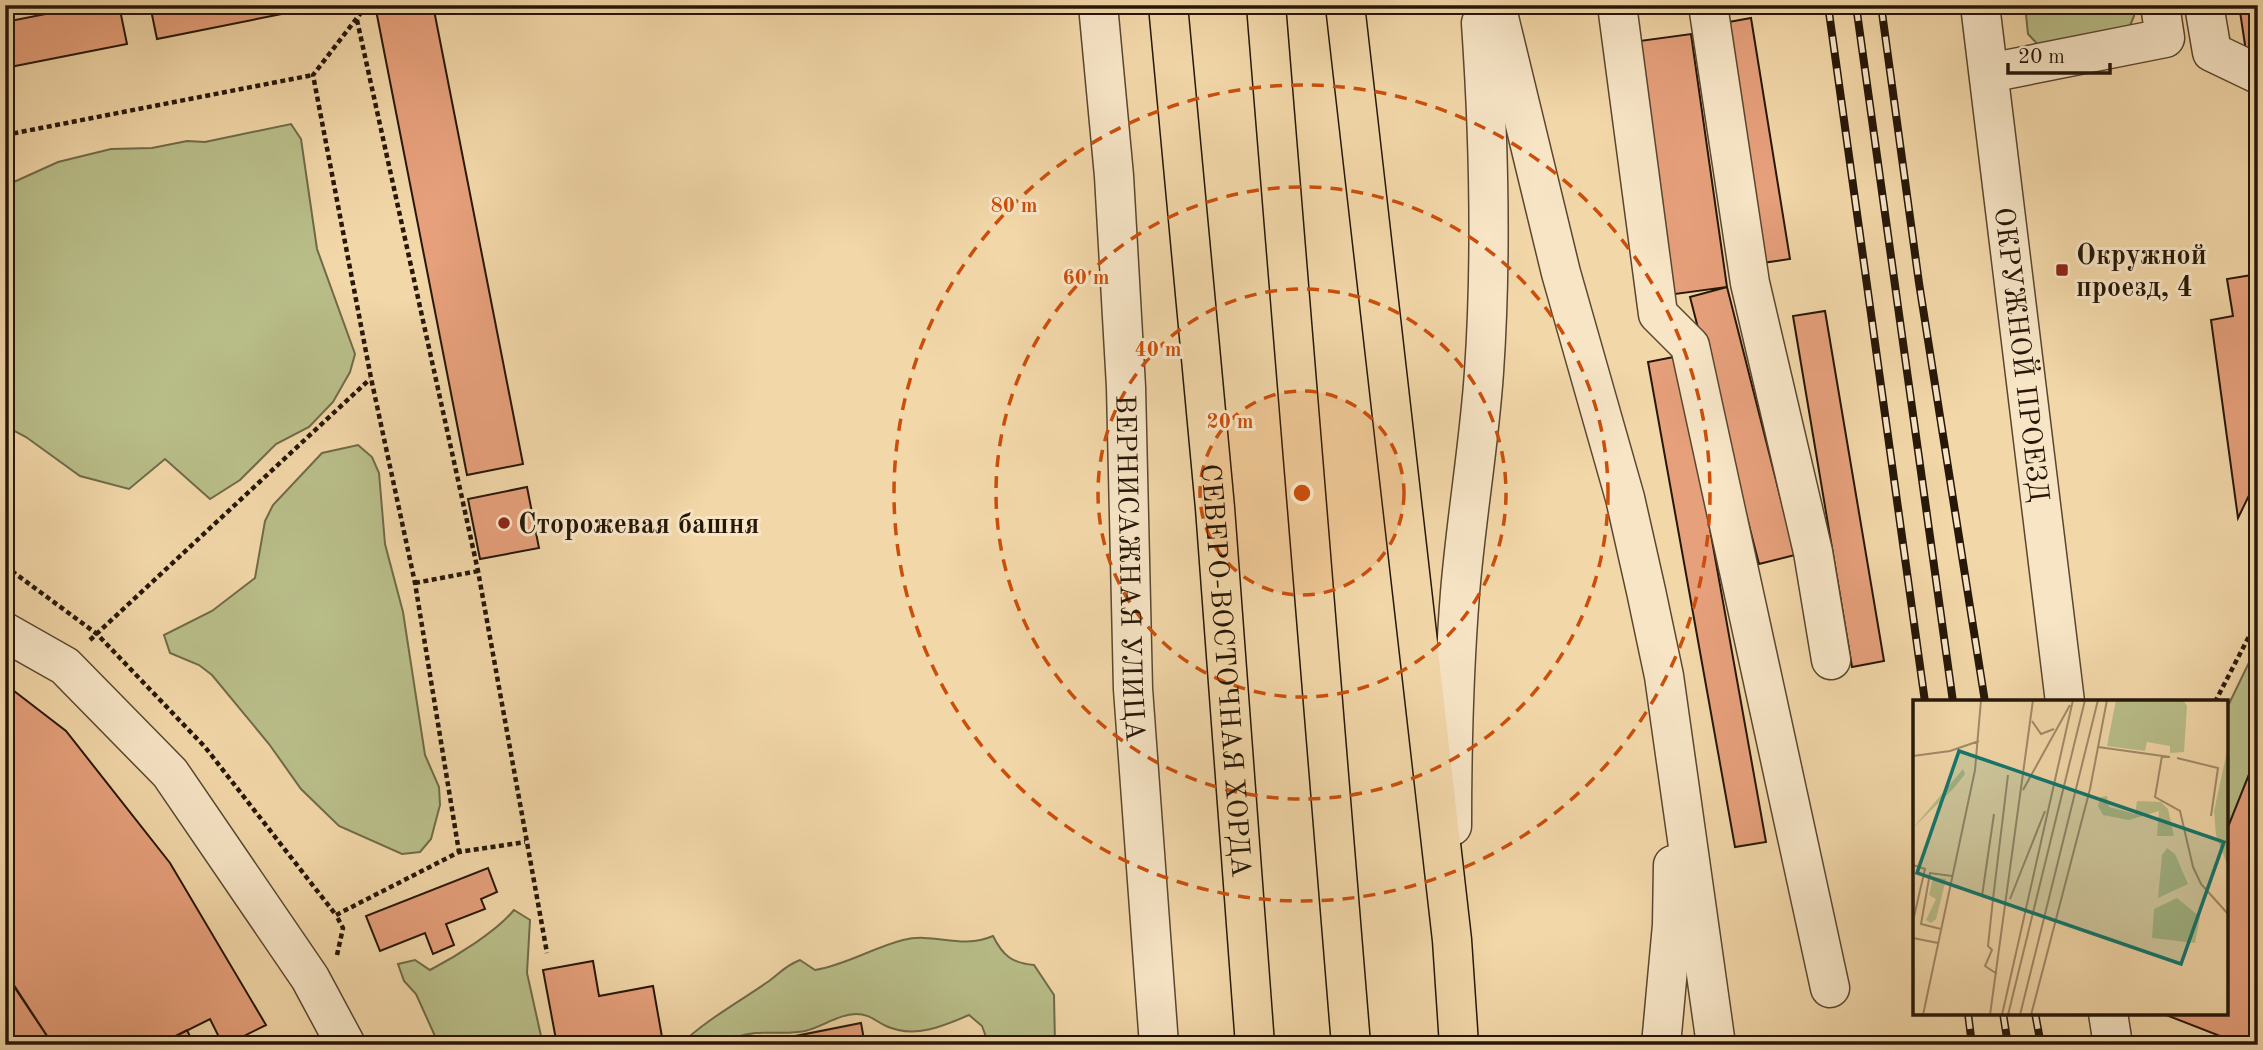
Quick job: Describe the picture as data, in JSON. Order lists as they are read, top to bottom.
{
  "streets": {
    "main road": ["СЕВЕРО-ВОСТОЧНАЯ ХОРДА"],
    "street": ["ОКРУЖНОЙ ПРОЕЗД", "ВЕРНИСАЖНАЯ УЛИЦА"]
  },
  "places": {
    "transit": ["Окружной проезд, 4"],
    "other": ["Сторожевая башня"]
  },
  "scale_bar": "20 m",
  "rings": [
    "80 m",
    "60 m",
    "40 m",
    "20 m"
  ]
}
